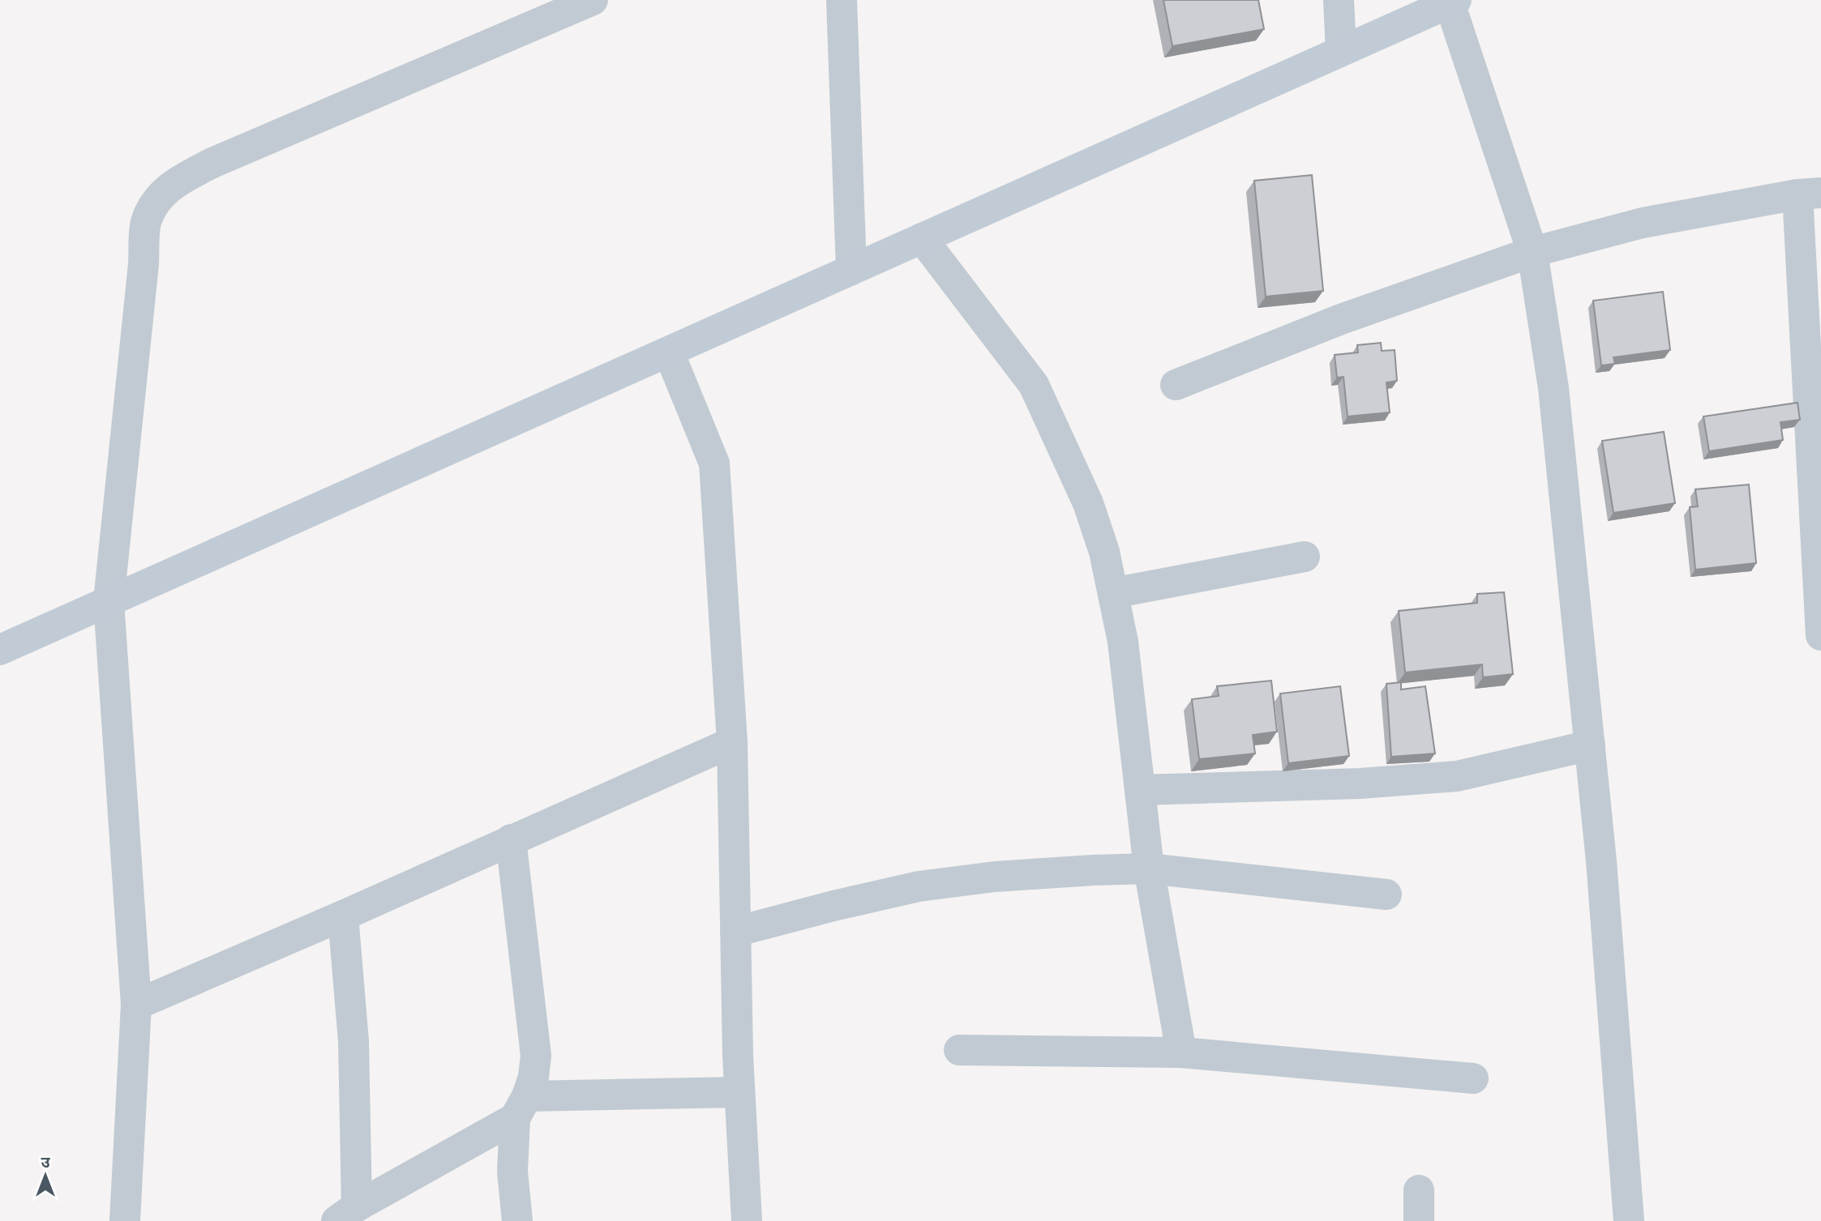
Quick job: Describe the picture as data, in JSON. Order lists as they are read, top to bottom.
{
  "north": "top"
}
